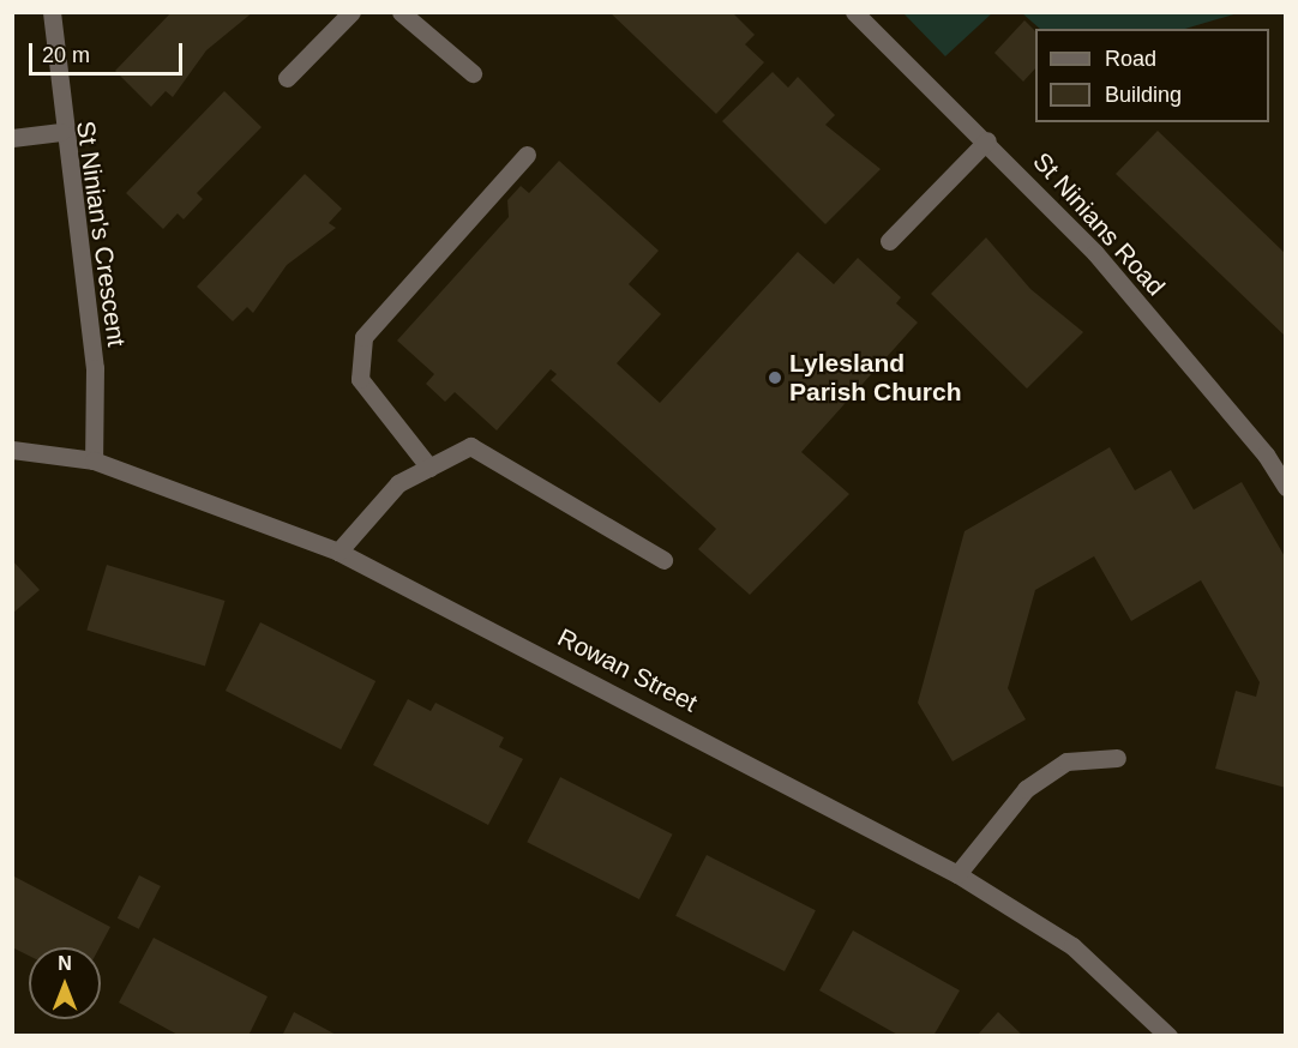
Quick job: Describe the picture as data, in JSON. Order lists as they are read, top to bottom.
{
  "streets": {
    "street": ["St Ninians Road", "St Ninian's Crescent", "Rowan Street"]
  },
  "crossings": [
    ["St Ninian's Crescent", "Rowan Street"]
  ],
  "places": ["Lylesland Parish Church"],
  "legend": ["Road", "Building"],
  "scale_bar": "20 m",
  "north": "top"
}
